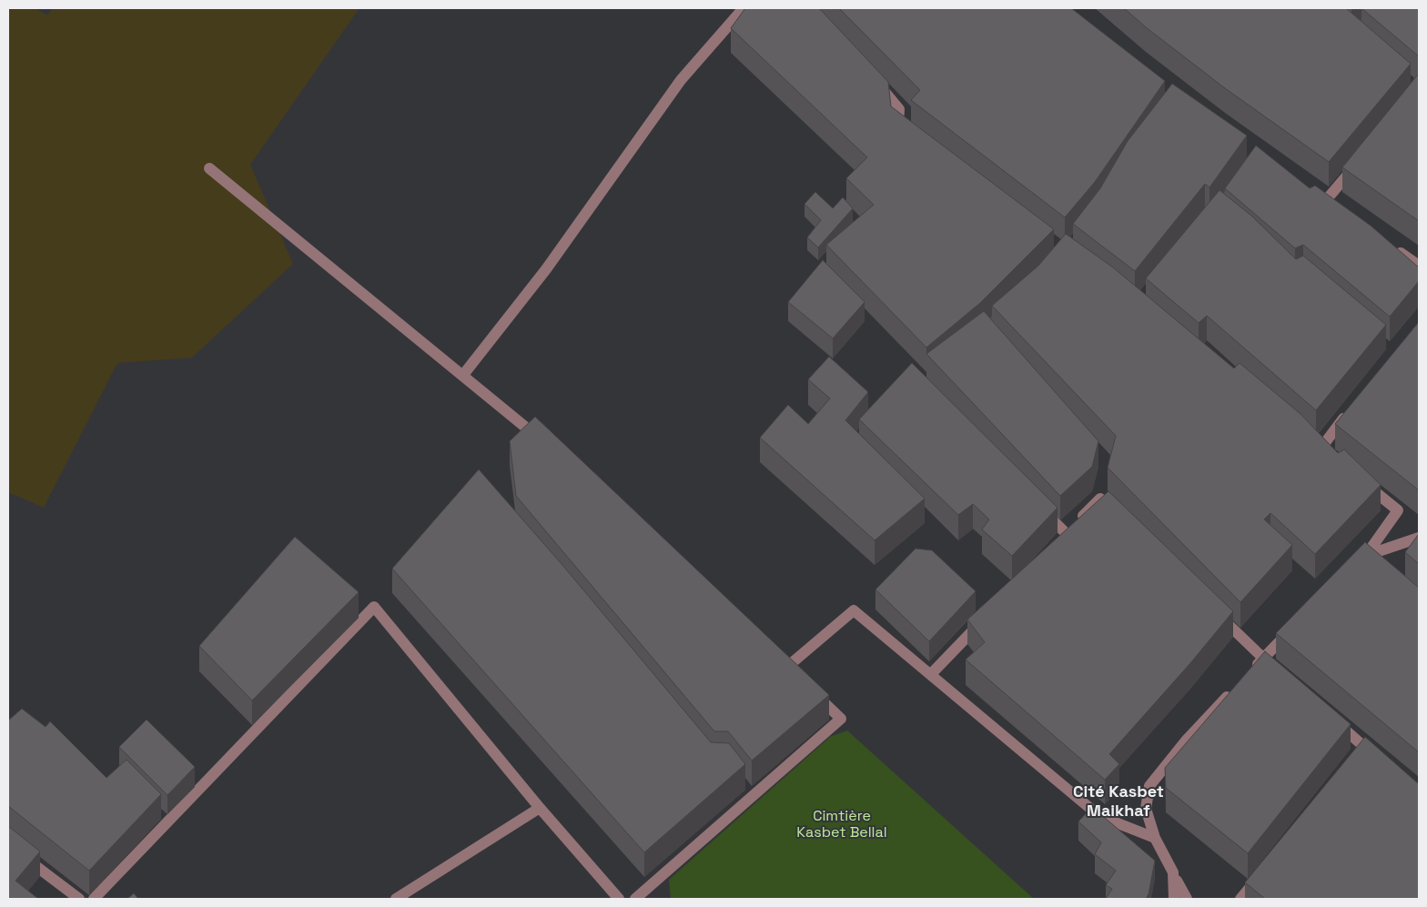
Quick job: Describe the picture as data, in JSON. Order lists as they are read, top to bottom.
{
  "districts": ["Cité Kasbet Maikhaf"],
  "parks": ["Cimtière Kasbet Bellal"]
}
